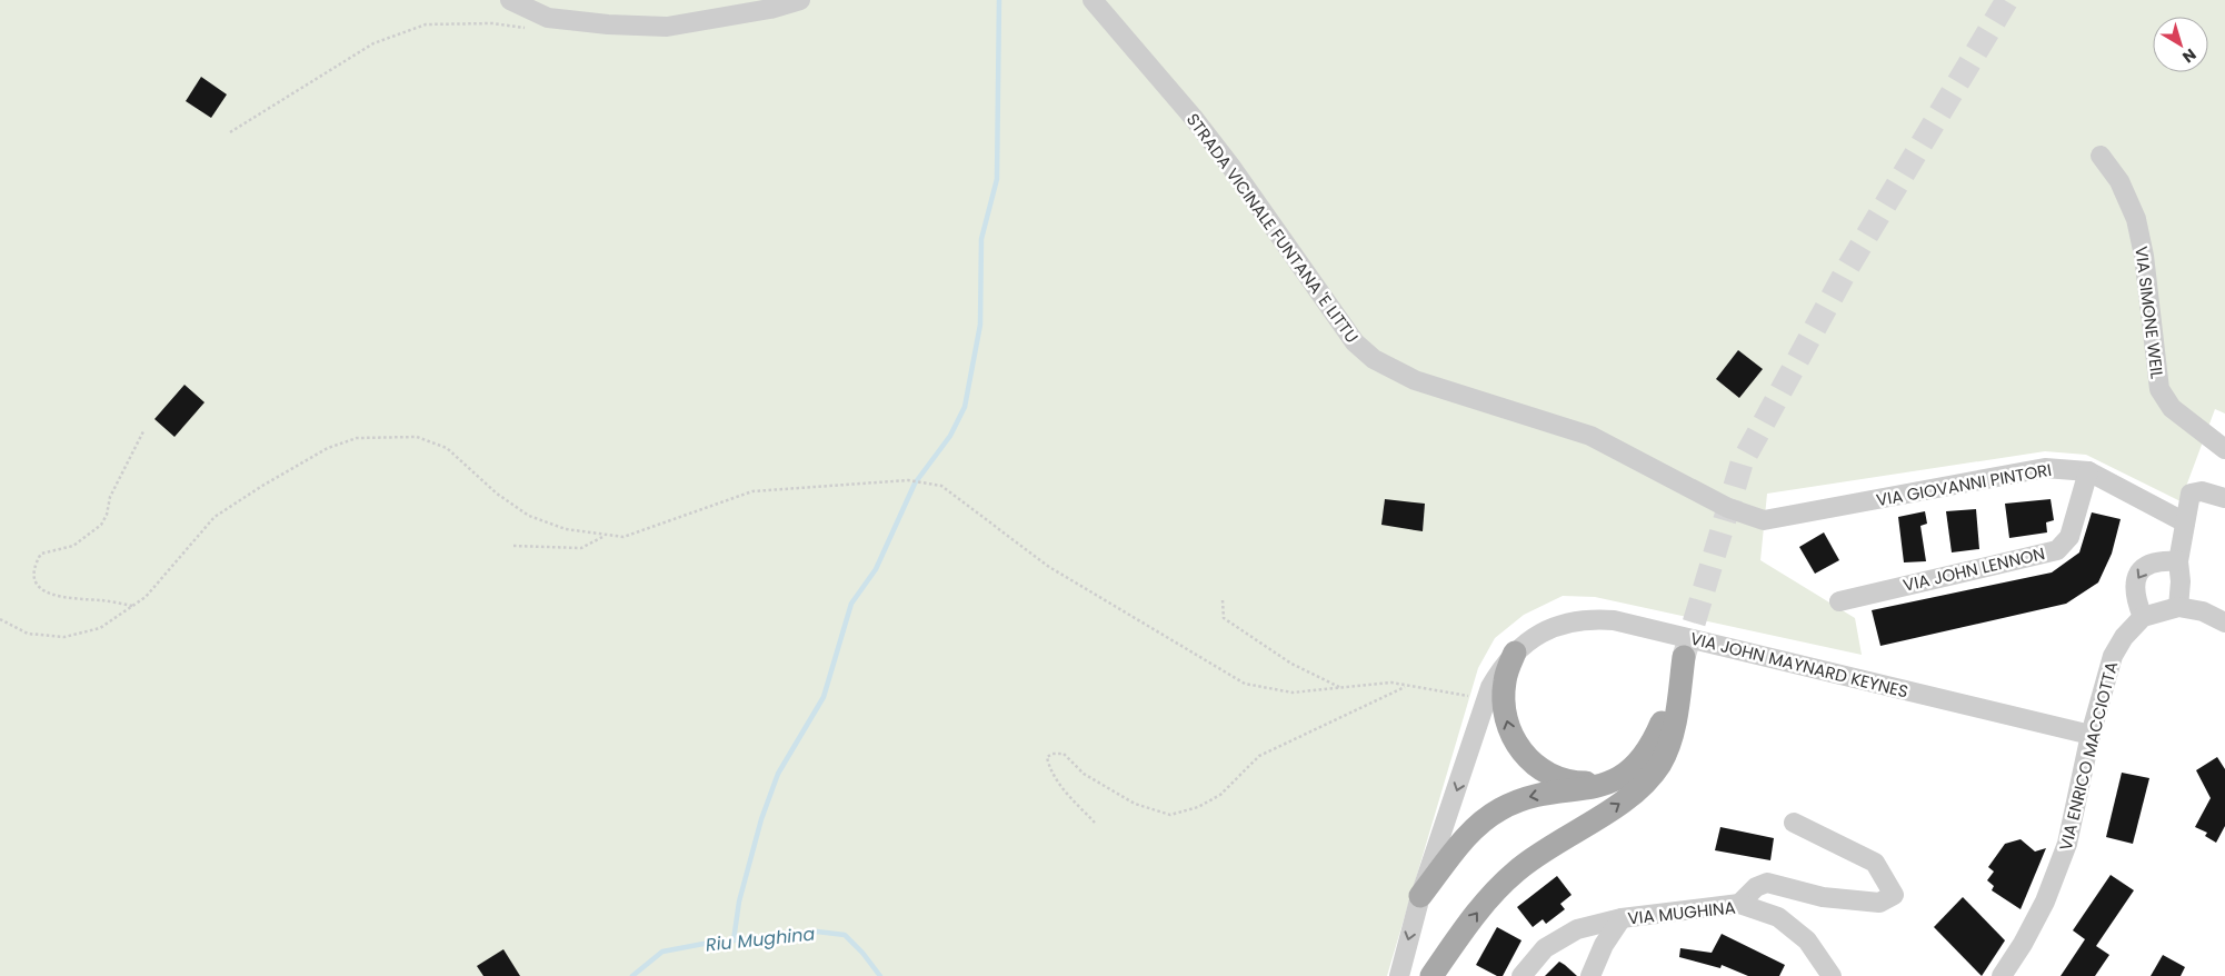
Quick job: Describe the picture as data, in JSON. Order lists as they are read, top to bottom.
{
  "streets": {
    "street": [
      "STRADA VICINALE FUNTANA 'E LITTU",
      "VIA SIMONE WEIL",
      "VIA GIOVANNI PINTORI",
      "VIA JOHN LENNON",
      "VIA JOHN MAYNARD KEYNES",
      "VIA ENRICO MACCIOTTA",
      "VIA MUGHINA"
    ]
  },
  "crossings": [
    ["STRADA VICINALE FUNTANA 'E LITTU", "VIA GIOVANNI PINTORI"],
    ["VIA GIOVANNI PINTORI", "VIA JOHN LENNON"],
    ["VIA JOHN MAYNARD KEYNES", "VIA ENRICO MACCIOTTA"]
  ],
  "water": ["Riu Mughina"],
  "north": "bottom right"
}
